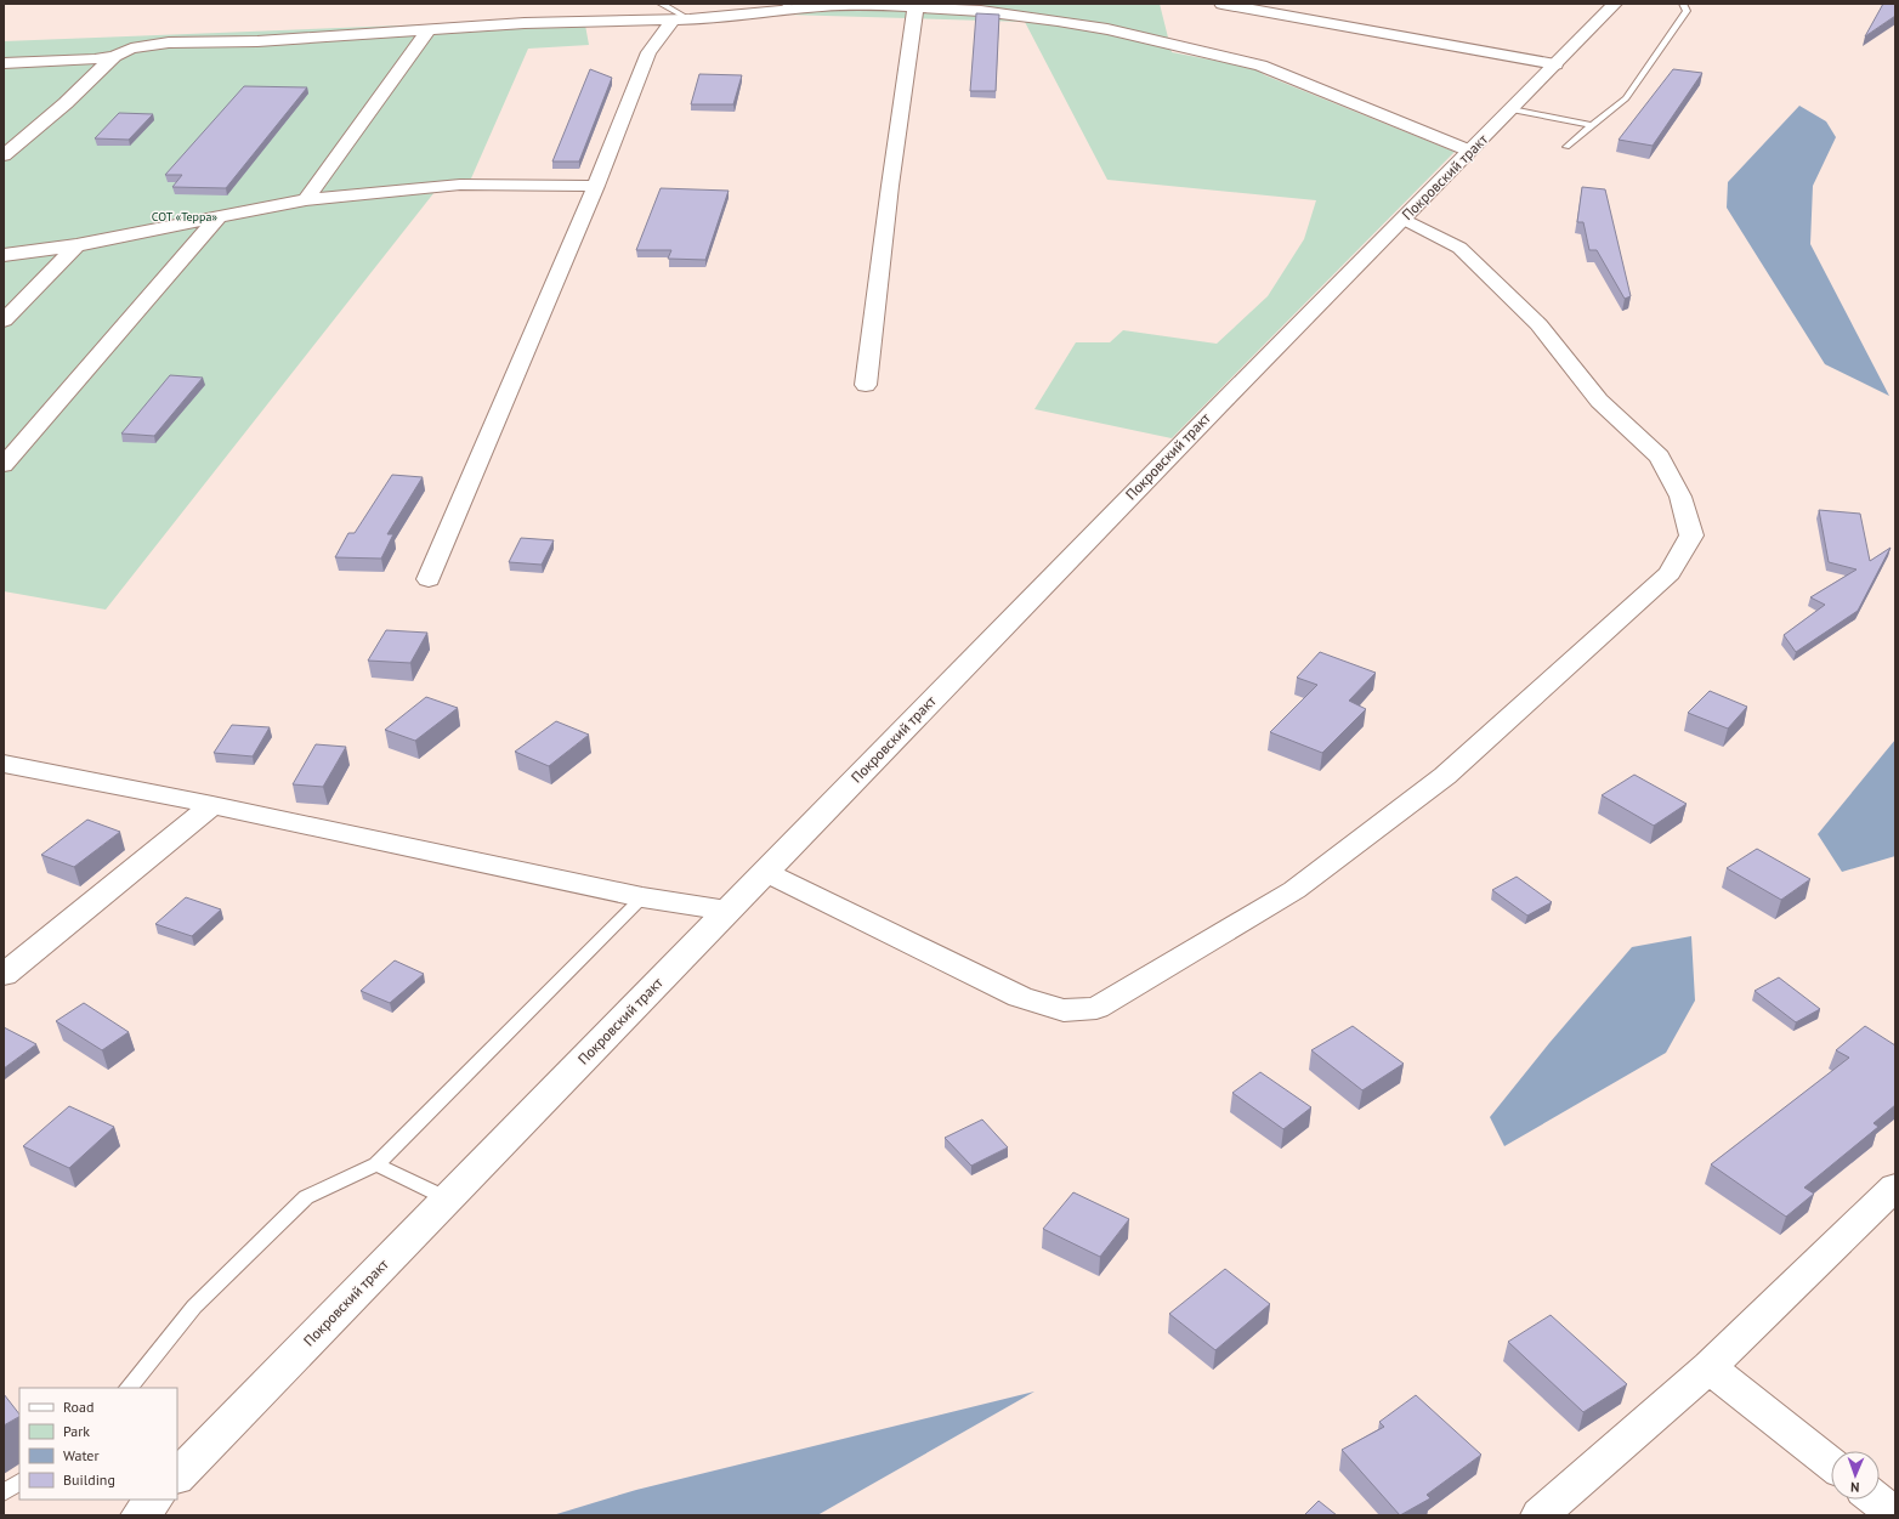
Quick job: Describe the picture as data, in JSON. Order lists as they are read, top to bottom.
{
  "streets": {
    "street": ["Покровский тракт"]
  },
  "parks": ["СОТ «Терра»"],
  "legend": [
    "Road",
    "Park",
    "Water",
    "Building"
  ],
  "north": "bottom"
}
